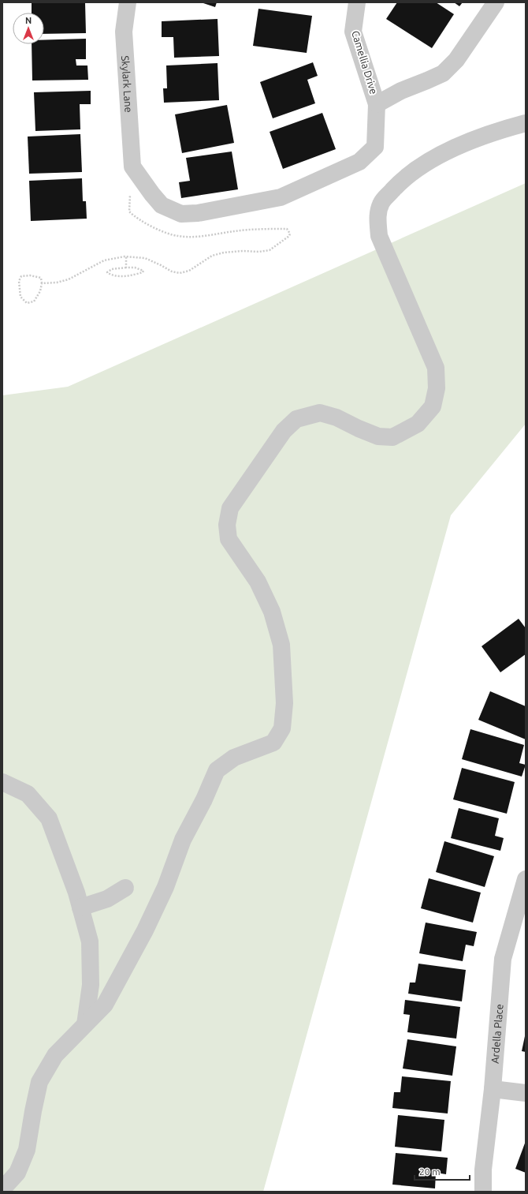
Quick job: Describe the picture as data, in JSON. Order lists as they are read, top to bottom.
{
  "streets": {
    "street": ["Camellia Drive", "Skylark Lane", "Ardella Place"]
  },
  "scale_bar": "20 m",
  "north": "top"
}
